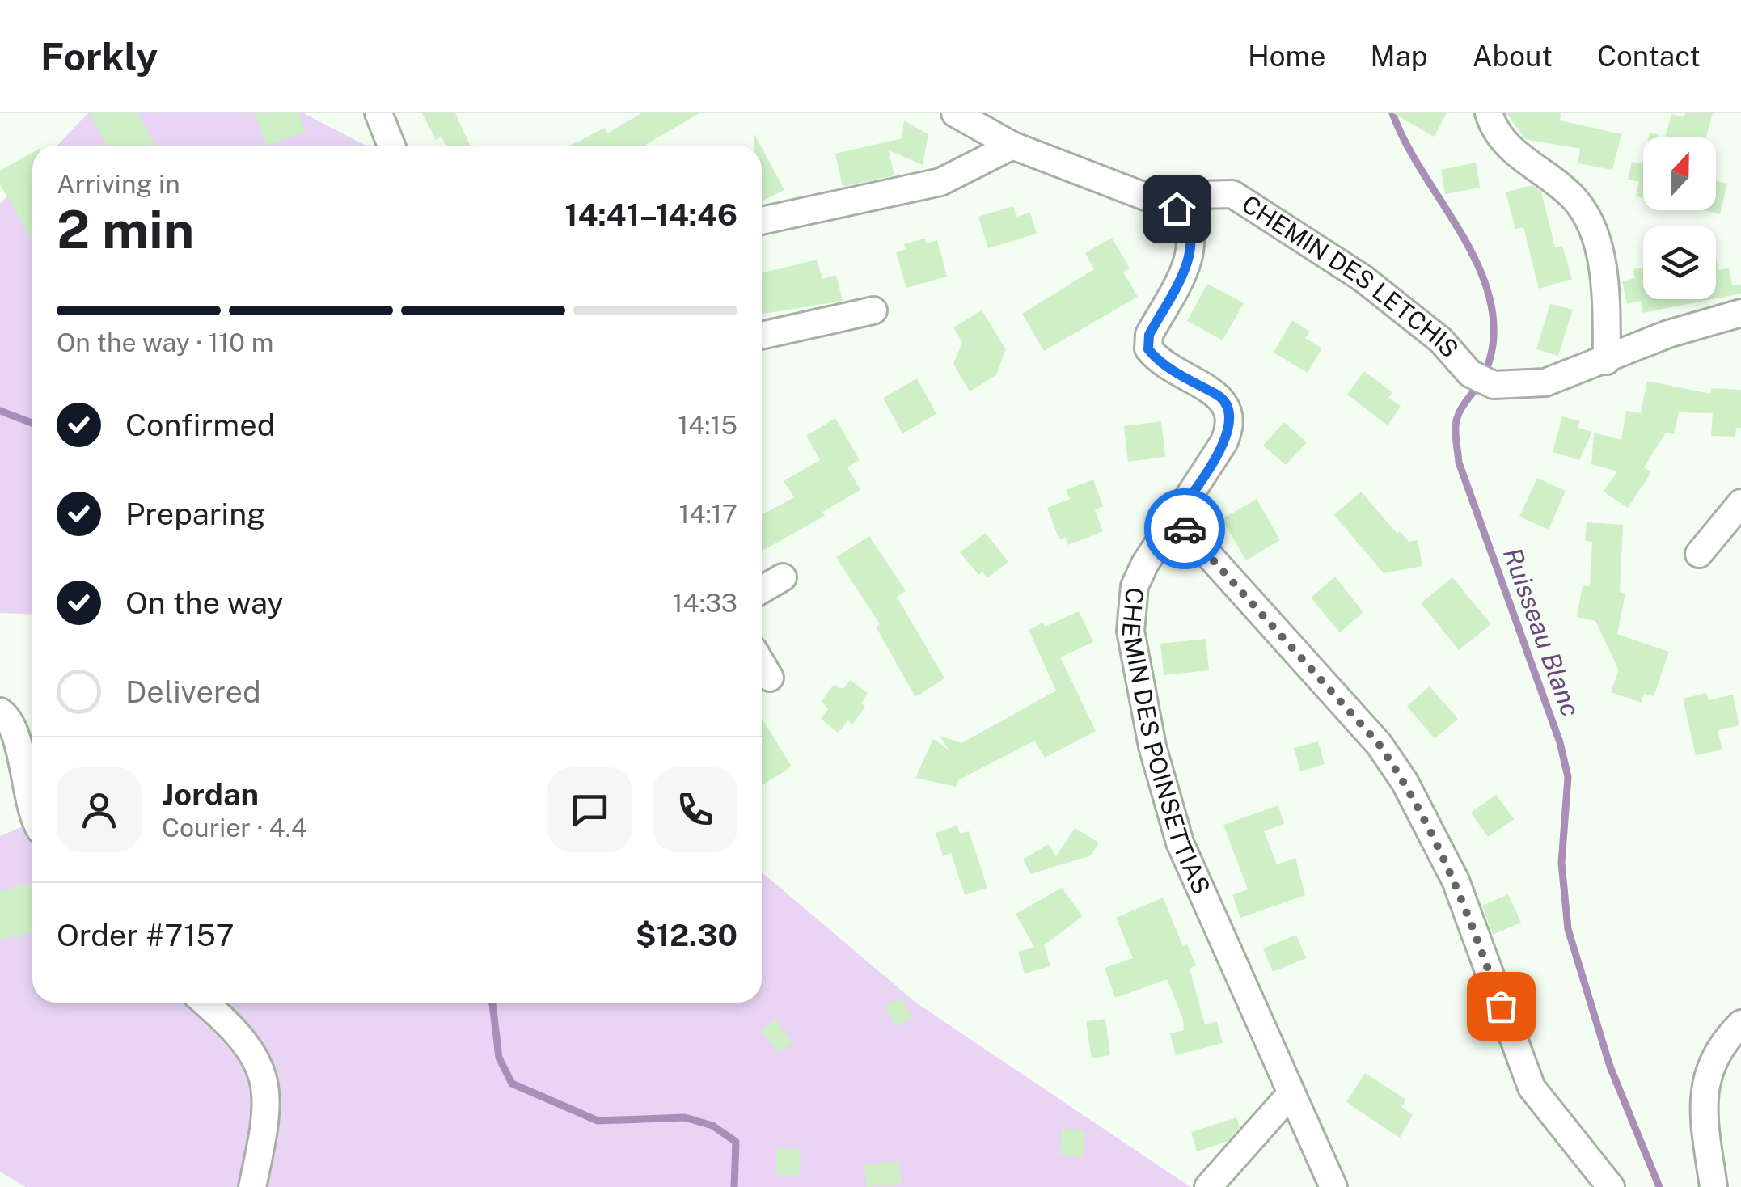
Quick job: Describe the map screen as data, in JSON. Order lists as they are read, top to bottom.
{
  "streets": {
    "street": ["CHEMIN DES LETCHIS", "CHEMIN DES POINSETTIAS"]
  },
  "crossings": [
    ["CHEMIN DES LETCHIS", "CHEMIN DES POINSETTIAS"]
  ],
  "water": ["Ruisseau Blanc"],
  "north": "top",
  "page": {
    "header": "Forkly",
    "nav": [
      "Home",
      "Map",
      "About",
      "Contact"
    ],
    "heading": ["2 min", "Arriving in", "14:41–14:46"],
    "panel": [
      "Jordan",
      "Courier · 4.4",
      "Order #7157",
      "$12.30"
    ],
    "bar": "On the way · 110 m",
    "list": [
      ["Confirmed", "14:15"],
      ["Preparing", "14:17"],
      ["On the way", "14:33"],
      "Delivered"
    ]
  }
}
